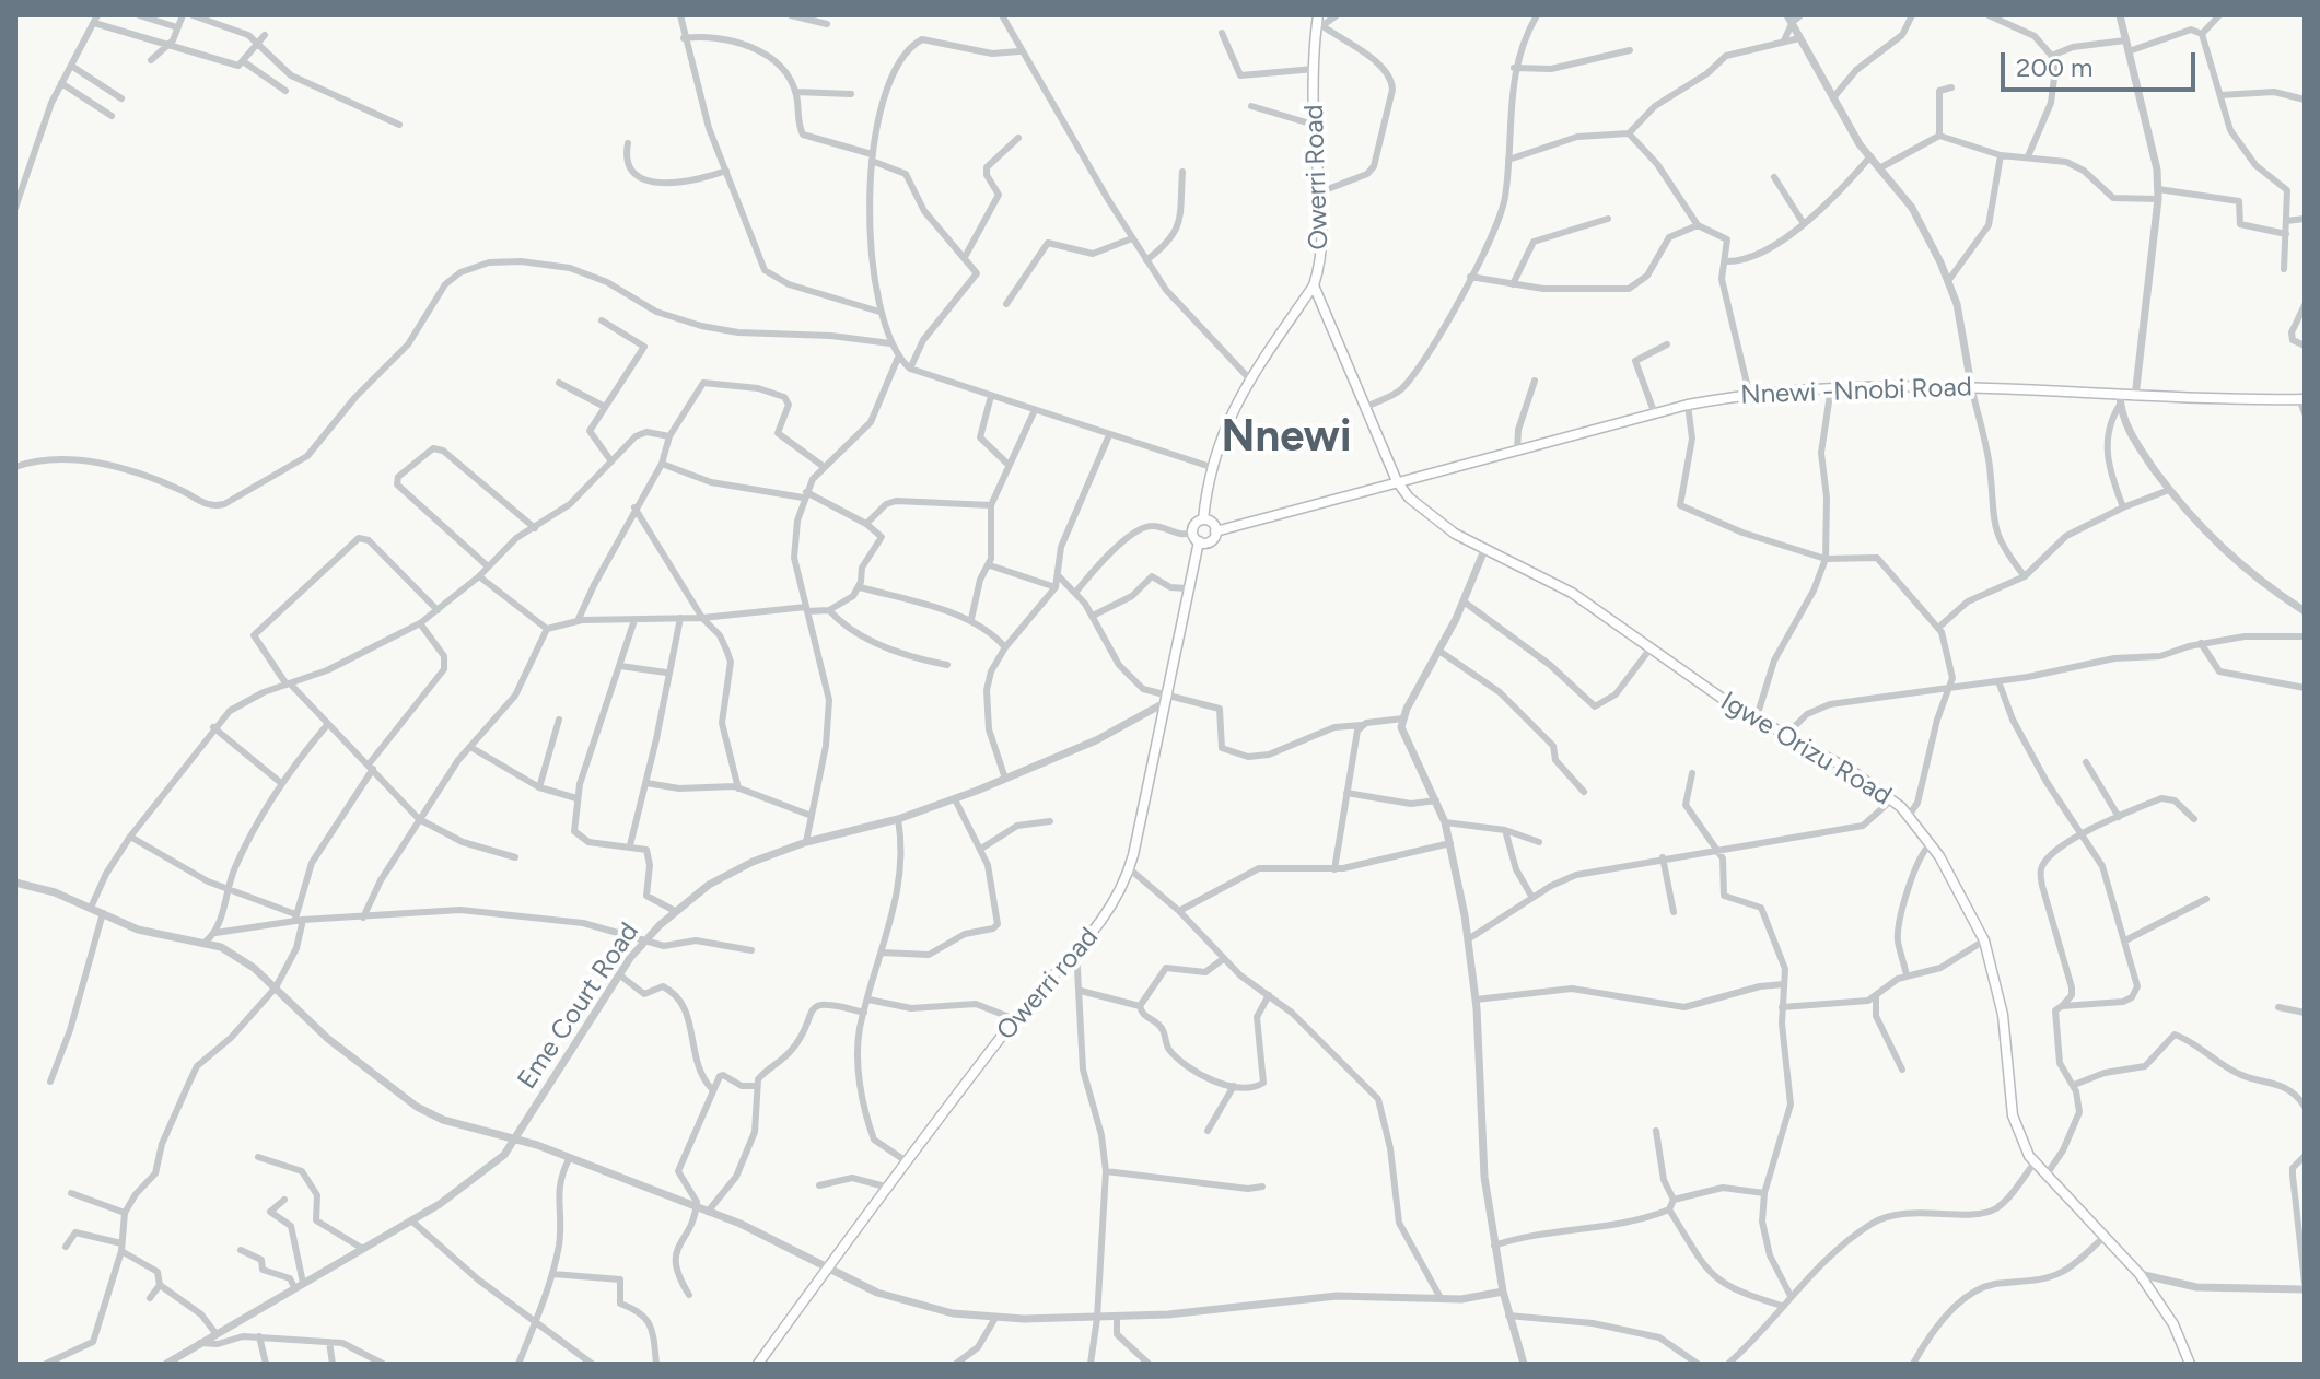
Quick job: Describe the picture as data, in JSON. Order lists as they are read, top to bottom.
{
  "streets": {
    "main road": [
      "Owerri Road",
      "Nnewi -Nnobi Road",
      "Igwe Orizu Road",
      "Owerri road"
    ],
    "street": ["Eme Court Road"]
  },
  "crossings": [
    ["Owerri Road", "Nnewi -Nnobi Road"],
    ["Owerri Road", "Igwe Orizu Road"],
    ["Owerri Road", "Owerri road"],
    ["Nnewi -Nnobi Road", "Igwe Orizu Road"],
    ["Nnewi -Nnobi Road", "Owerri road"],
    ["Owerri road", "Eme Court Road"]
  ],
  "districts": ["Nnewi"],
  "scale_bar": "200 m"
}
